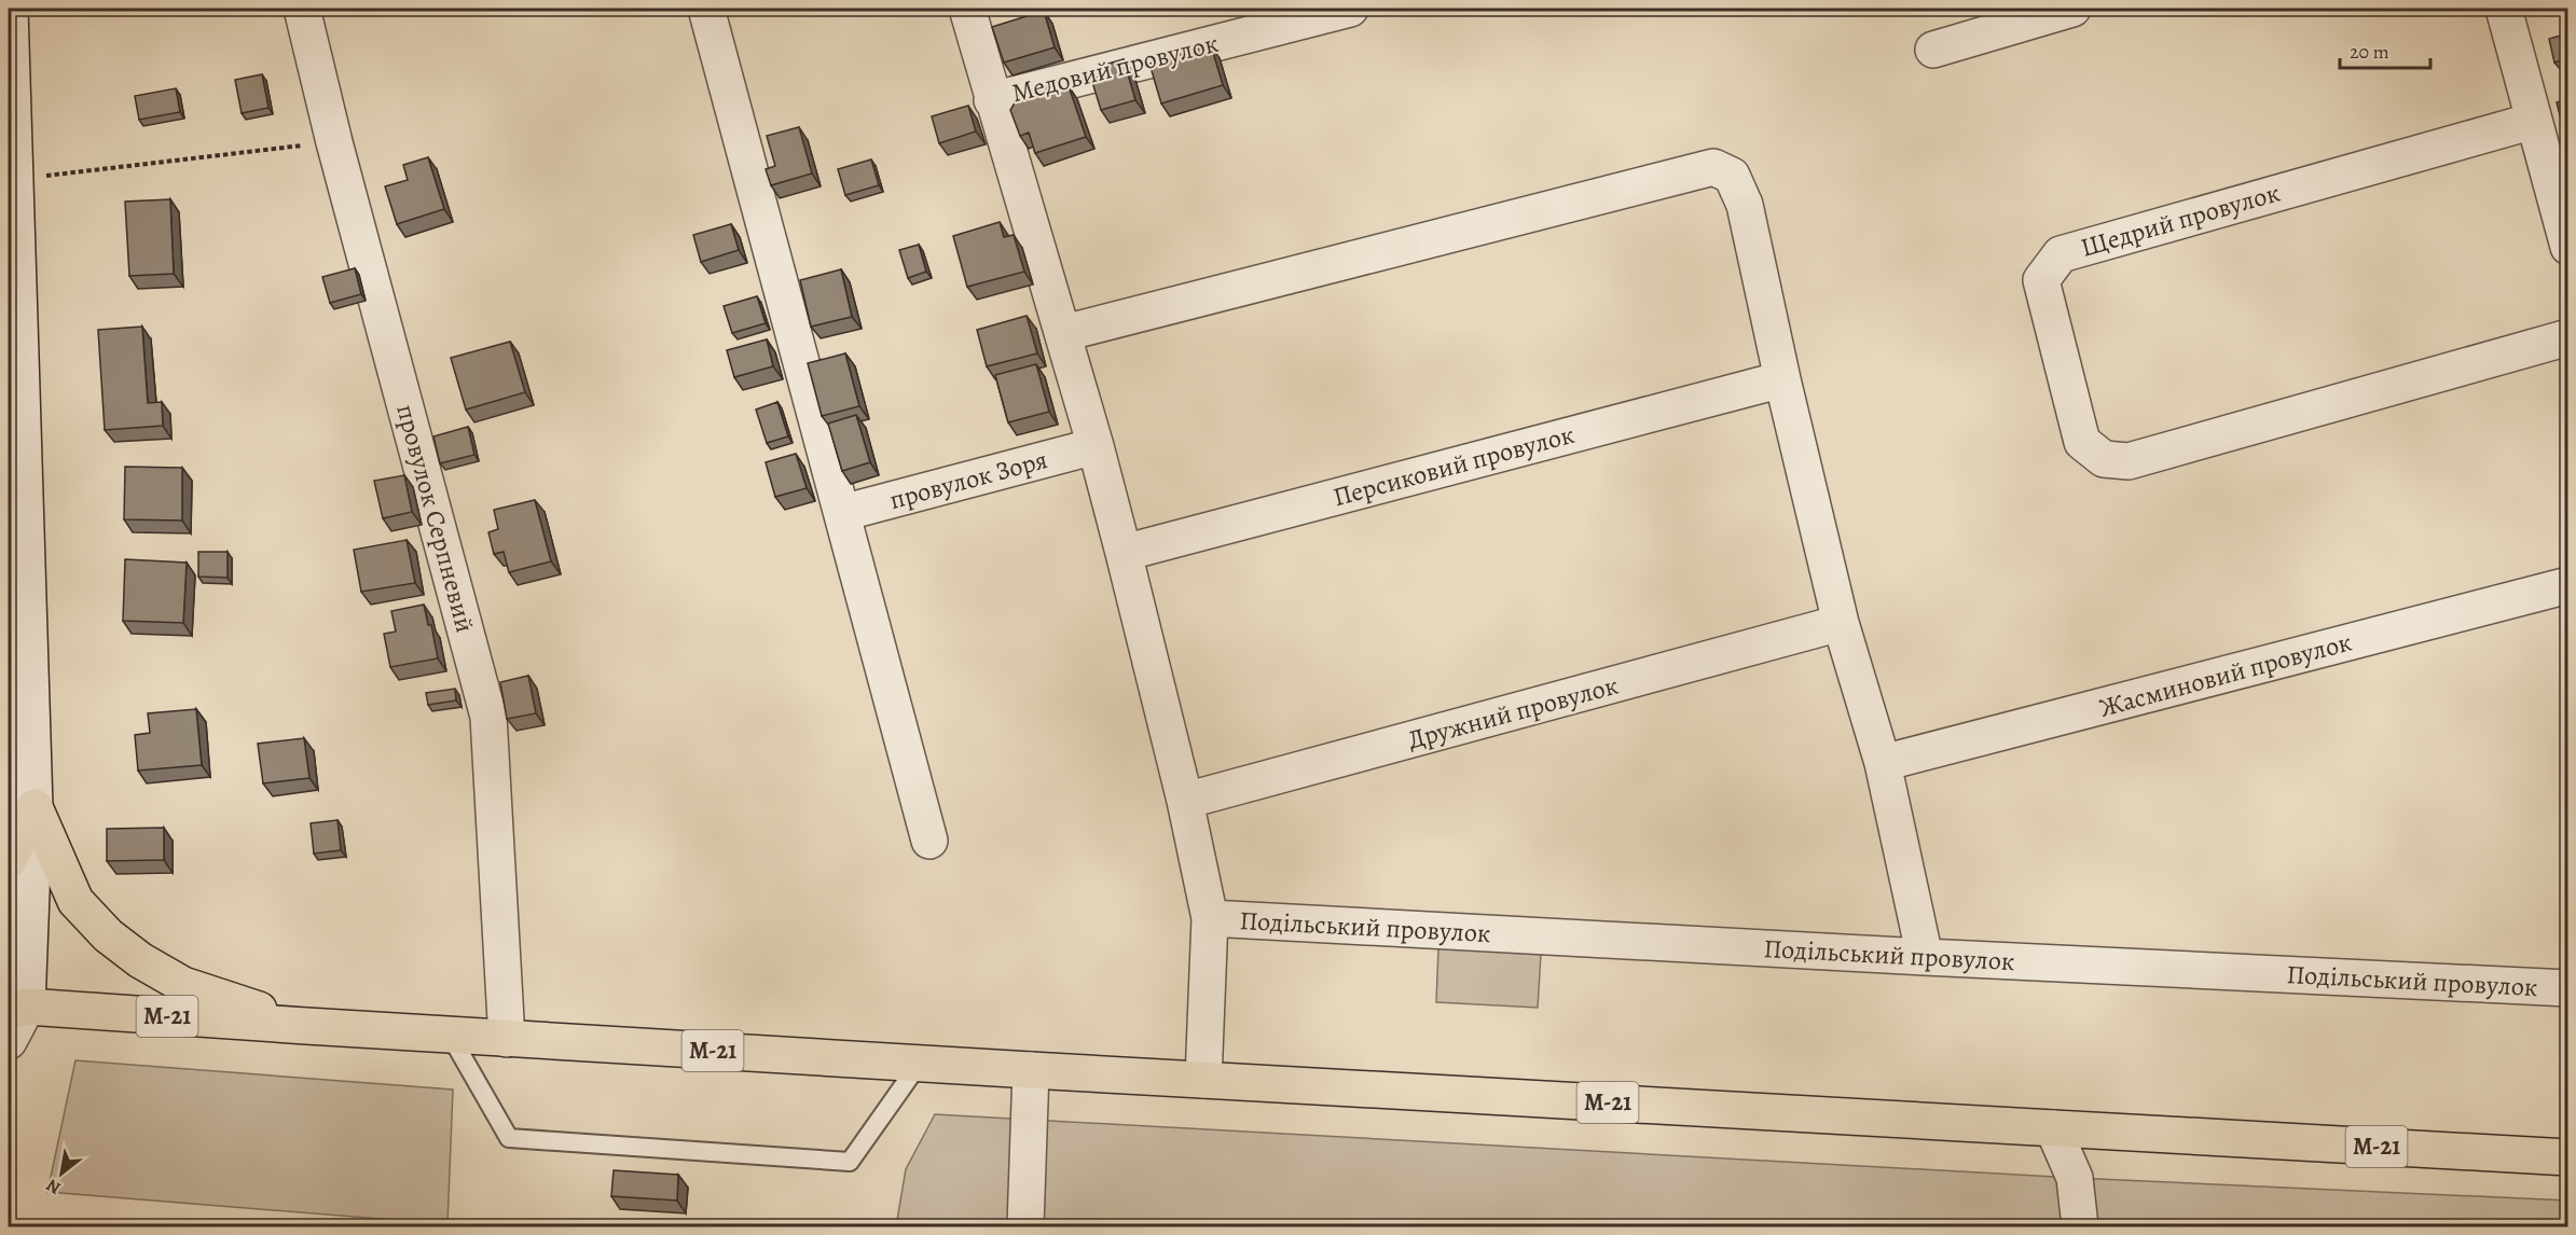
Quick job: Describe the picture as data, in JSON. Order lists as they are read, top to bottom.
{
  "streets": {
    "highway": ["М-21"],
    "street": [
      "Медовий провулок",
      "Щедрий провулок",
      "Персиковий провулок",
      "провулок Зоря",
      "провулок Серпневий",
      "Жасминовий провулок",
      "Дружний провулок",
      "Подільський провулок"
    ]
  },
  "crossings": [
    ["провулок Серпневий", "М-21"]
  ],
  "scale_bar": "20 m",
  "north": "bottom left"
}
